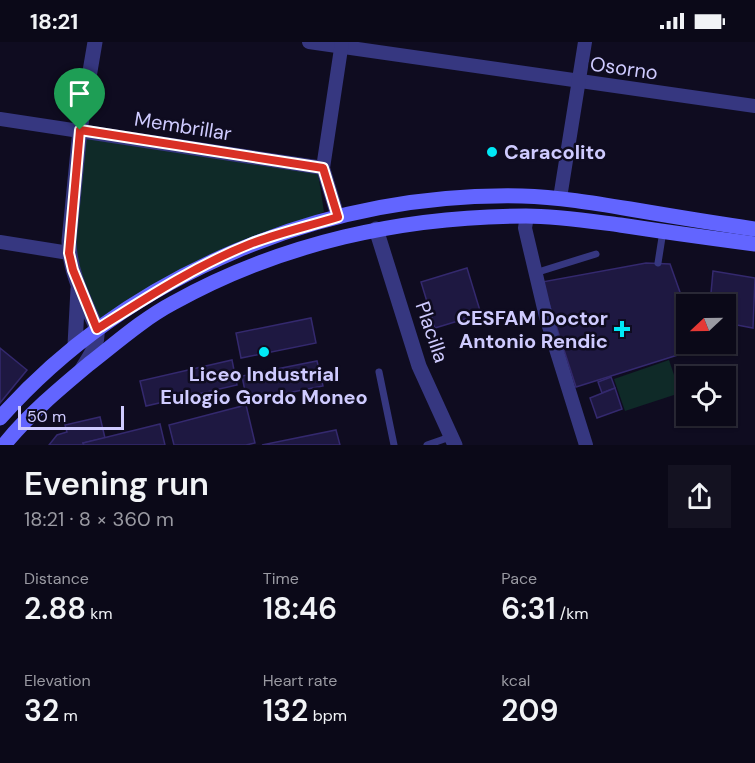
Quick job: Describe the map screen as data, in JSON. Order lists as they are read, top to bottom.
{
  "streets": {
    "street": ["Osorno", "Membrillar", "Placilla"]
  },
  "places": {
    "other": ["Caracolito", "Liceo Industrial Eulogio Gordo Moneo"],
    "health": ["CESFAM Doctor Antonio Rendic"]
  },
  "scale_bar": "50 m",
  "north": "left",
  "page": {
    "status": "18:21",
    "scale": "50 m",
    "heading": ["Evening run", "18:21 · 8 × 360 m"],
    "stats": [
      ["Distance", "2.88 km"],
      ["Time", "18:46"],
      ["Pace", "6:31 /km"],
      ["Elevation", "32 m"],
      ["Heart rate", "132 bpm"],
      ["kcal", "209"]
    ]
  }
}
